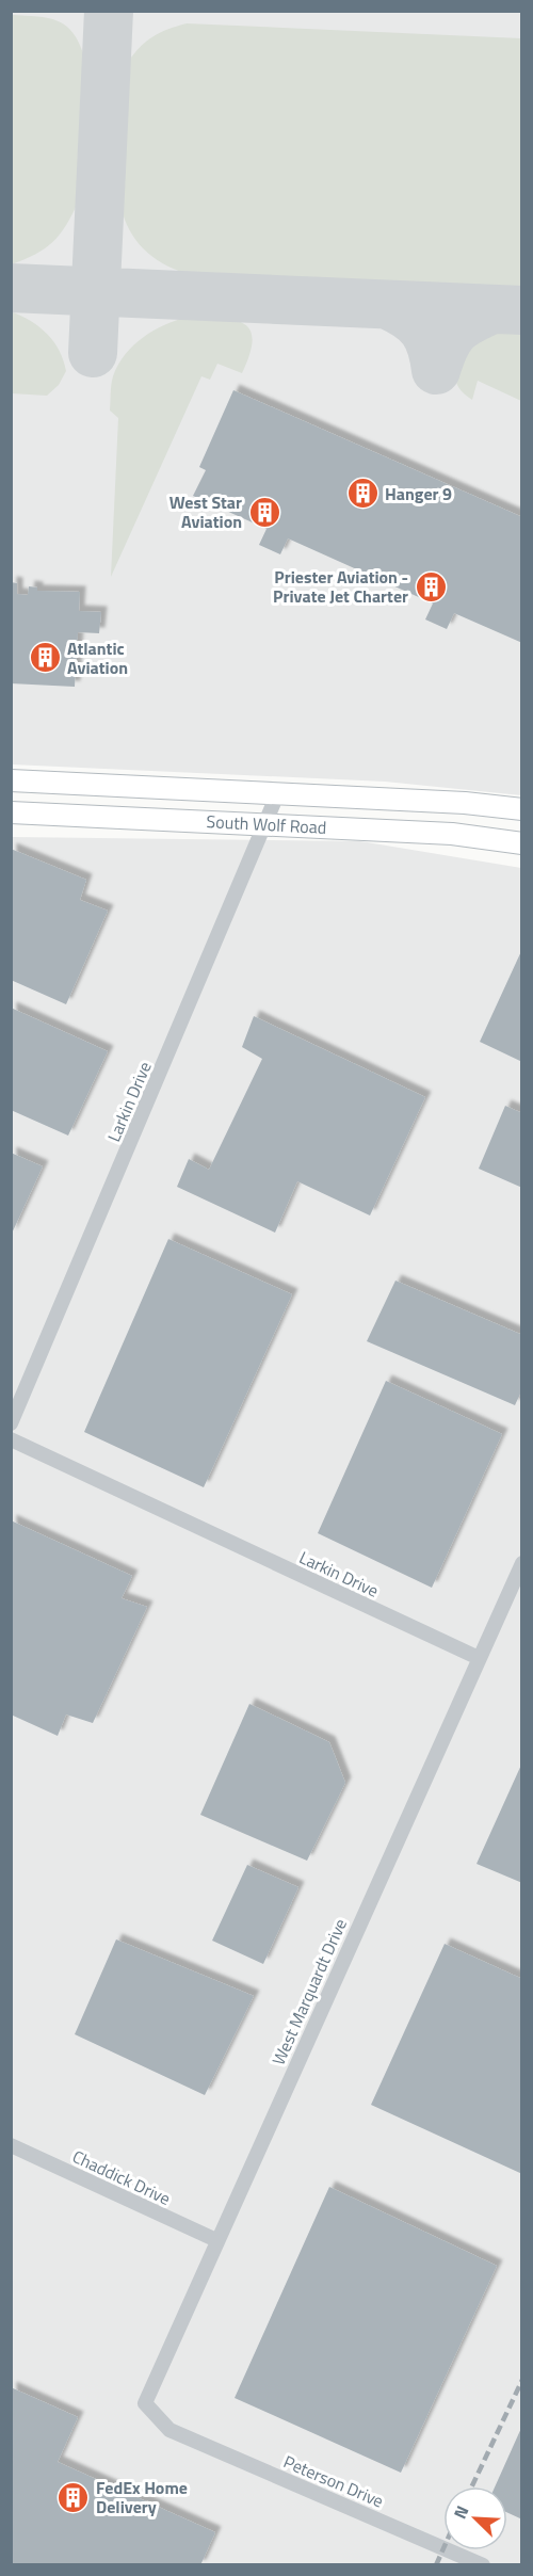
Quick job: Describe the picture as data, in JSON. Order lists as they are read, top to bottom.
{
  "streets": {
    "main road": ["South Wolf Road"],
    "street": [
      "Larkin Drive",
      "West Marquardt Drive",
      "Chaddick Drive",
      "Peterson Drive"
    ]
  },
  "crossings": [
    ["South Wolf Road", "Larkin Drive"],
    ["Larkin Drive", "West Marquardt Drive"],
    ["West Marquardt Drive", "Chaddick Drive"],
    ["West Marquardt Drive", "Peterson Drive"]
  ],
  "places": {
    "building": [
      "Hanger 9",
      "West Star Aviation",
      "Priester Aviation - Private Jet Charter",
      "Atlantic Aviation",
      "FedEx Home Delivery"
    ]
  },
  "north": "top left"
}
